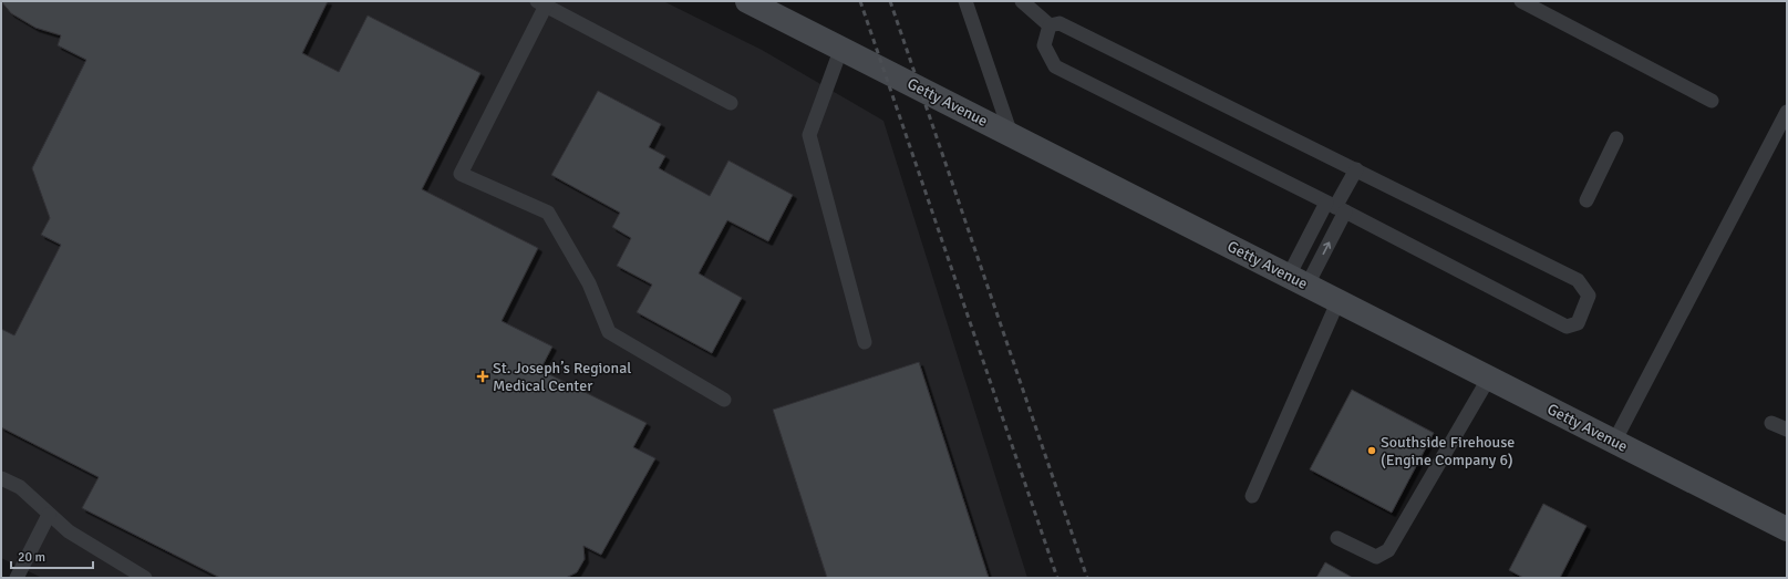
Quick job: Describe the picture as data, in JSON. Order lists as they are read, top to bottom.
{
  "streets": {
    "main road": ["Getty Avenue"]
  },
  "places": {
    "health": ["St. Joseph’s Regional Medical Center"],
    "other": ["Southside Firehouse (Engine Company 6)"]
  },
  "scale_bar": "20 m"
}
